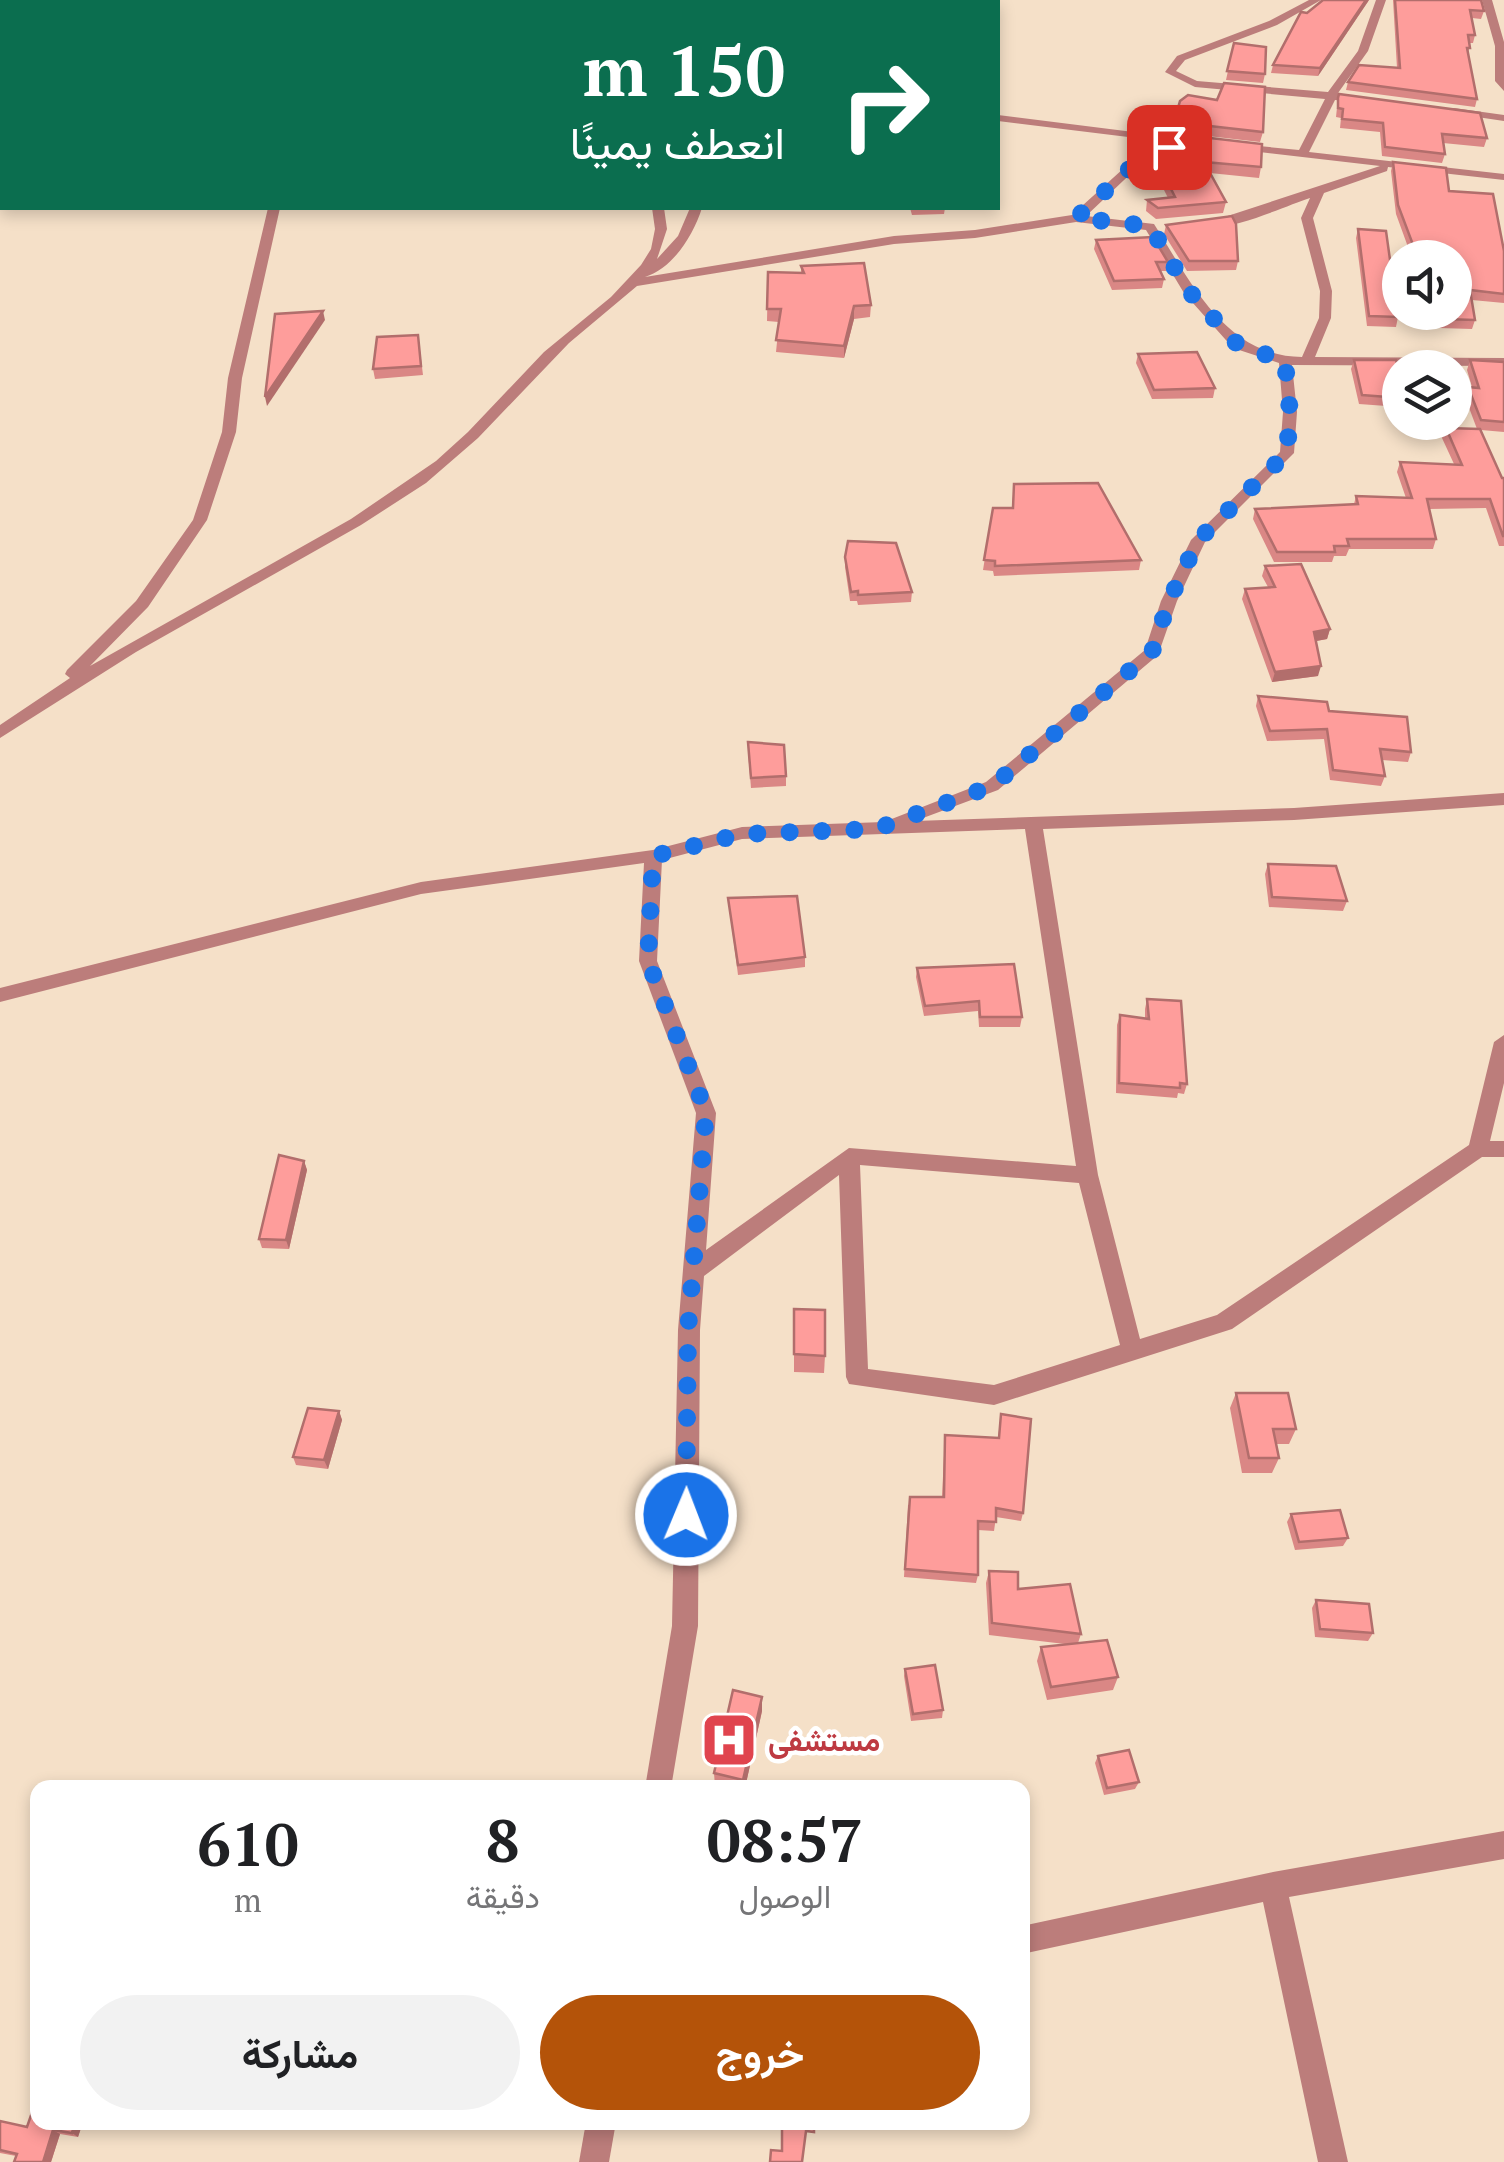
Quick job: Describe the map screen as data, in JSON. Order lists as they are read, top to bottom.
{
  "places": {
    "hospital": ["مستشفى"]
  },
  "page": {
    "turn": ["150 m", "انعطف يمينًا"],
    "eta": [
      "08:57",
      "الوصول",
      "8",
      "دقيقة",
      "610",
      "m"
    ],
    "buttons": ["خروج", "مشاركة"]
  }
}
